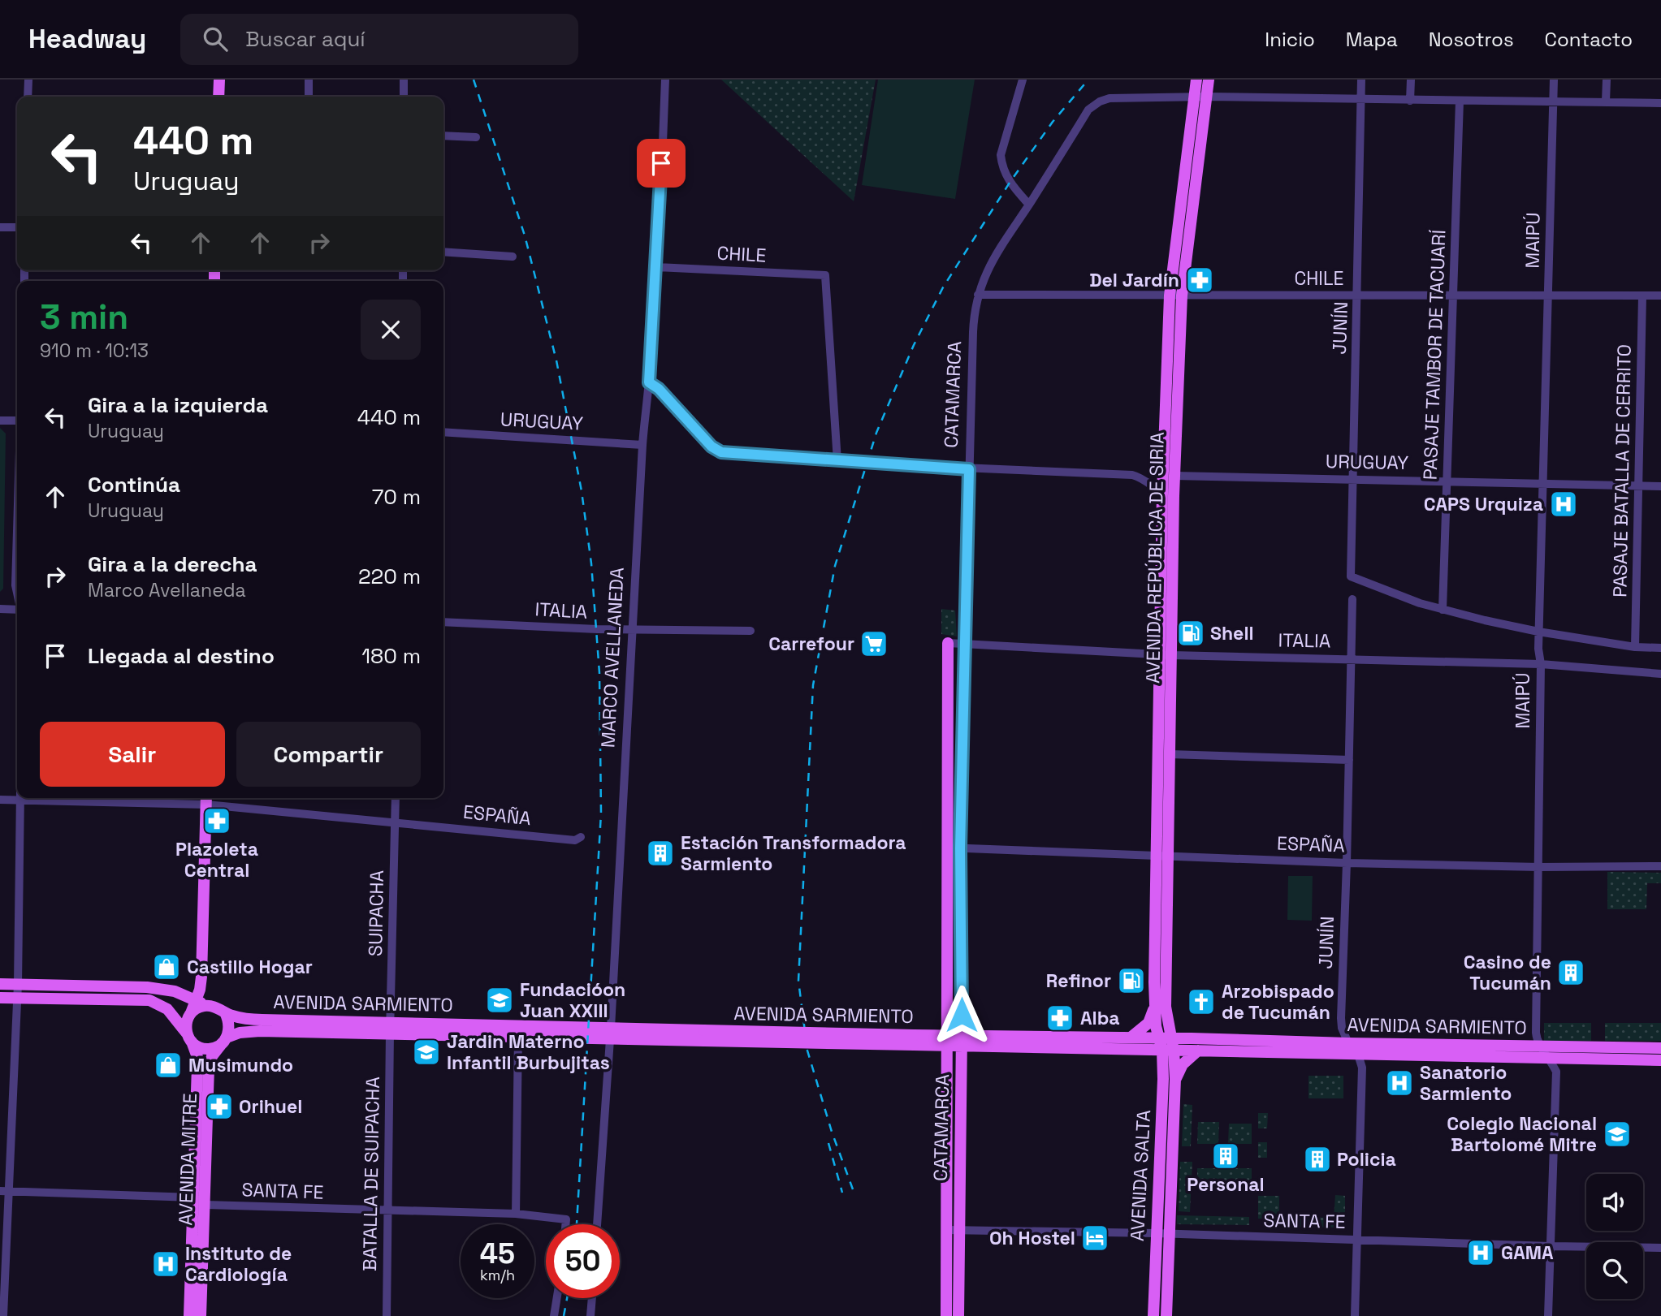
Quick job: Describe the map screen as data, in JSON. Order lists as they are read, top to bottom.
{
  "streets": {
    "main road": [
      "CATAMARCA",
      "AVENIDA REPÚBLICA DE SIRIA",
      "AVENIDA SARMIENTO",
      "AVENIDA MITRE",
      "AVENIDA SALTA"
    ],
    "street": [
      "MAIPÚ",
      "CHILE",
      "JUNÍN",
      "PASAJE TAMBOR DE TACUARÍ",
      "URUGUAY",
      "PASAJE BATALLA DE CERRITO",
      "ITALIA",
      "MARCO AVELLANEDA",
      "ESPAÑA",
      "SUIPACHA",
      "BATALLA DE SUIPACHA",
      "SANTA FE"
    ]
  },
  "crossings": [
    ["MAIPÚ", "CHILE"],
    ["MAIPÚ", "URUGUAY"],
    ["MAIPÚ", "ITALIA"],
    ["MAIPÚ", "ESPAÑA"],
    ["MAIPÚ", "AVENIDA SARMIENTO"],
    ["CHILE", "JUNÍN"],
    ["CHILE", "PASAJE TAMBOR DE TACUARÍ"],
    ["CHILE", "CATAMARCA"],
    ["CHILE", "PASAJE BATALLA DE CERRITO"],
    ["CHILE", "AVENIDA REPÚBLICA DE SIRIA"],
    ["CHILE", "MARCO AVELLANEDA"],
    ["JUNÍN", "PASAJE TAMBOR DE TACUARÍ"],
    ["JUNÍN", "URUGUAY"],
    ["JUNÍN", "ITALIA"],
    ["JUNÍN", "ESPAÑA"],
    ["JUNÍN", "AVENIDA SARMIENTO"],
    ["PASAJE TAMBOR DE TACUARÍ", "URUGUAY"],
    ["CATAMARCA", "AVENIDA REPÚBLICA DE SIRIA"],
    ["CATAMARCA", "ITALIA"],
    ["CATAMARCA", "ESPAÑA"],
    ["CATAMARCA", "AVENIDA SARMIENTO"],
    ["CATAMARCA", "SANTA FE"],
    ["URUGUAY", "PASAJE BATALLA DE CERRITO"],
    ["URUGUAY", "AVENIDA REPÚBLICA DE SIRIA"],
    ["URUGUAY", "MARCO AVELLANEDA"],
    ["AVENIDA REPÚBLICA DE SIRIA", "ITALIA"],
    ["AVENIDA REPÚBLICA DE SIRIA", "ESPAÑA"],
    ["AVENIDA REPÚBLICA DE SIRIA", "AVENIDA SARMIENTO"],
    ["AVENIDA REPÚBLICA DE SIRIA", "AVENIDA SALTA"],
    ["ITALIA", "MARCO AVELLANEDA"],
    ["MARCO AVELLANEDA", "AVENIDA SARMIENTO"],
    ["ESPAÑA", "SUIPACHA"],
    ["SUIPACHA", "AVENIDA SARMIENTO"],
    ["SUIPACHA", "BATALLA DE SUIPACHA"],
    ["AVENIDA SARMIENTO", "AVENIDA MITRE"],
    ["AVENIDA SARMIENTO", "BATALLA DE SUIPACHA"],
    ["AVENIDA SARMIENTO", "AVENIDA SALTA"],
    ["AVENIDA MITRE", "SANTA FE"],
    ["BATALLA DE SUIPACHA", "SANTA FE"],
    ["AVENIDA SALTA", "SANTA FE"]
  ],
  "places": {
    "pharmacy": [
      "Del Jardín",
      "Plazoleta Central",
      "Alba",
      "Orihuel"
    ],
    "hospital": [
      "CAPS Urquiza",
      "Sanatorio Sarmiento",
      "GAMA",
      "Instituto de Cardiología"
    ],
    "fuel station": ["Shell", "Refinor"],
    "supermarket": ["Carrefour"],
    "building": [
      "Estación Transformadora Sarmiento",
      "Casino de Tucumán",
      "Personal",
      "Policia"
    ],
    "shop": ["Castillo Hogar", "Musimundo"],
    "school or university": ["Fundacióon Juan XXIII", "Jardin Materno Infantil Burbujitas", "Colegio Nacional Bartolomé Mitre"],
    "church": ["Arzobispado de Tucumán"],
    "hotel": ["Oh Hostel"]
  },
  "page": {
    "header": "Headway",
    "search": "Buscar aquí",
    "nav": [
      "Inicio",
      "Mapa",
      "Nosotros",
      "Contacto"
    ],
    "turn": ["440 m", "Uruguay"],
    "heading": ["3 min", "910 m · 10:13"],
    "list": [
      {
        "name": "Gira a la izquierda",
        "note": "Uruguay",
        "value": "440 m"
      },
      {
        "name": "Continúa",
        "note": "Uruguay",
        "value": "70 m"
      },
      {
        "name": "Gira a la derecha",
        "note": "Marco Avellaneda",
        "value": "220 m"
      },
      {
        "name": "Llegada al destino",
        "value": "180 m"
      }
    ],
    "buttons": ["Salir", "Compartir"],
    "speed": "45 km/h",
    "limit": "50"
  }
}
